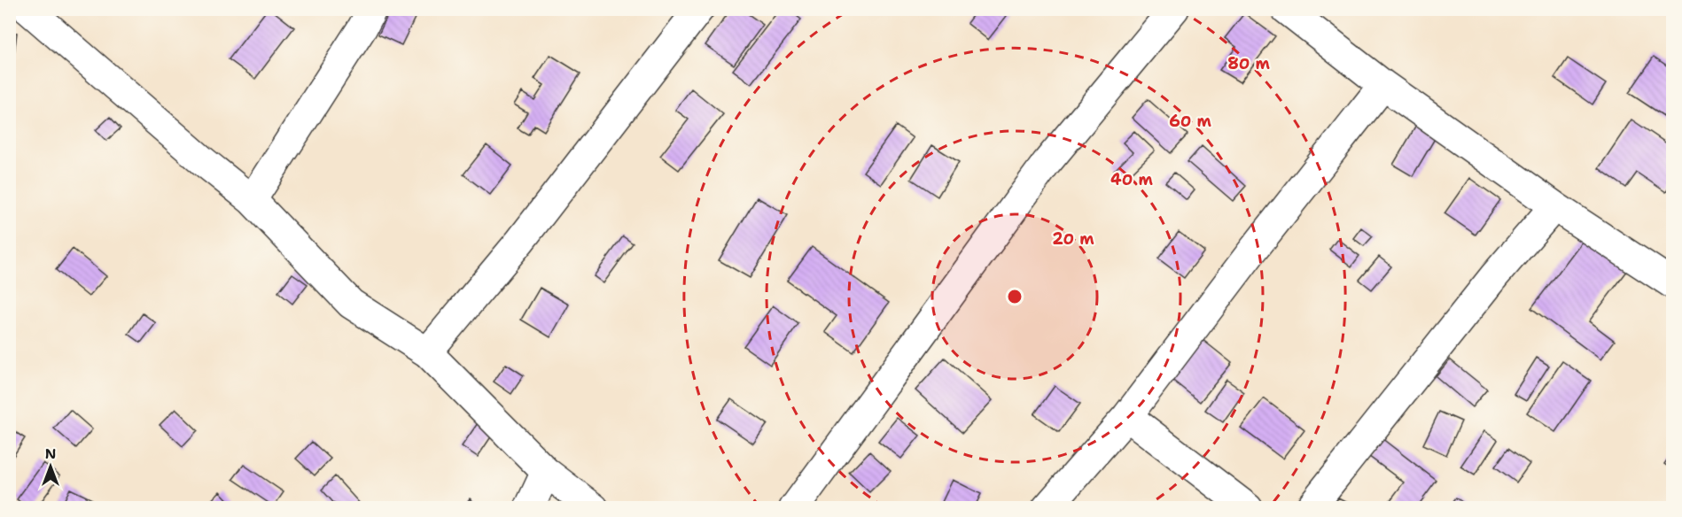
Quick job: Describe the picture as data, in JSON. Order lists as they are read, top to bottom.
{
  "north": "top",
  "rings": [
    "80 m",
    "60 m",
    "40 m",
    "20 m"
  ]
}
